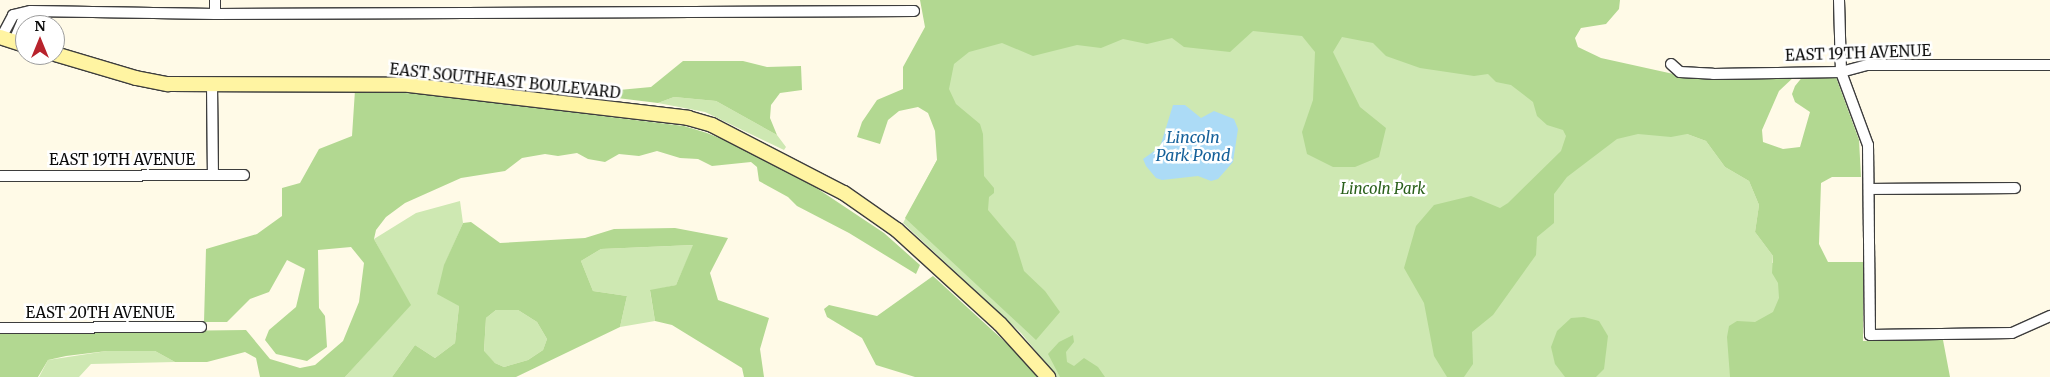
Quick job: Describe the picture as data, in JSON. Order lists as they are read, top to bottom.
{
  "streets": {
    "main road": ["EAST SOUTHEAST BOULEVARD"],
    "street": ["EAST 19TH AVENUE", "EAST 20TH AVENUE"]
  },
  "water": ["Lincoln Park Pond"],
  "parks": ["Lincoln Park"],
  "north": "top"
}
